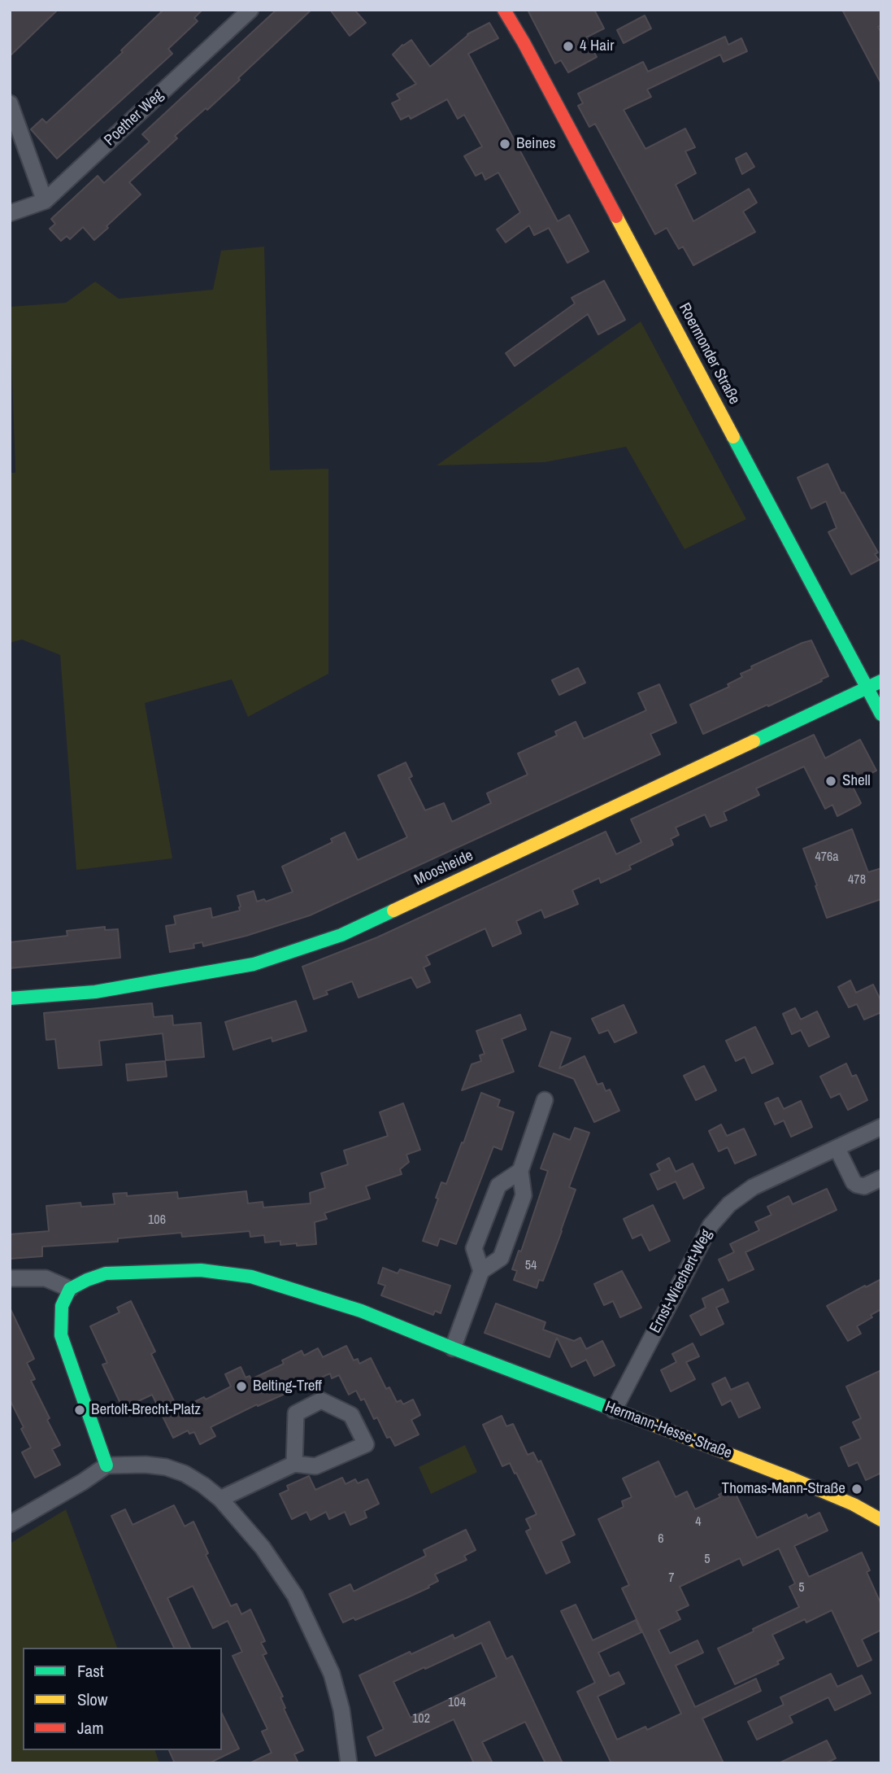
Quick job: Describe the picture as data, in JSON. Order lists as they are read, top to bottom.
{
  "streets": {
    "street": [
      "Poether Weg",
      "Roermonder Straße",
      "Moosheide",
      "Ernst-Wiechert-Weg",
      "Hermann-Hesse-Straße"
    ]
  },
  "crossings": [
    ["Roermonder Straße", "Moosheide"],
    ["Ernst-Wiechert-Weg", "Hermann-Hesse-Straße"]
  ],
  "places": [
    "4 Hair",
    "Beines",
    "Shell",
    "Belting-Treff",
    "Bertolt-Brecht-Platz",
    "Thomas-Mann-Straße"
  ],
  "house_numbers": [
    "476a",
    "478",
    "106",
    "54",
    "4",
    "6",
    "5",
    "7",
    "5",
    "104",
    "102"
  ],
  "legend": ["Fast", "Slow", "Jam"]
}
